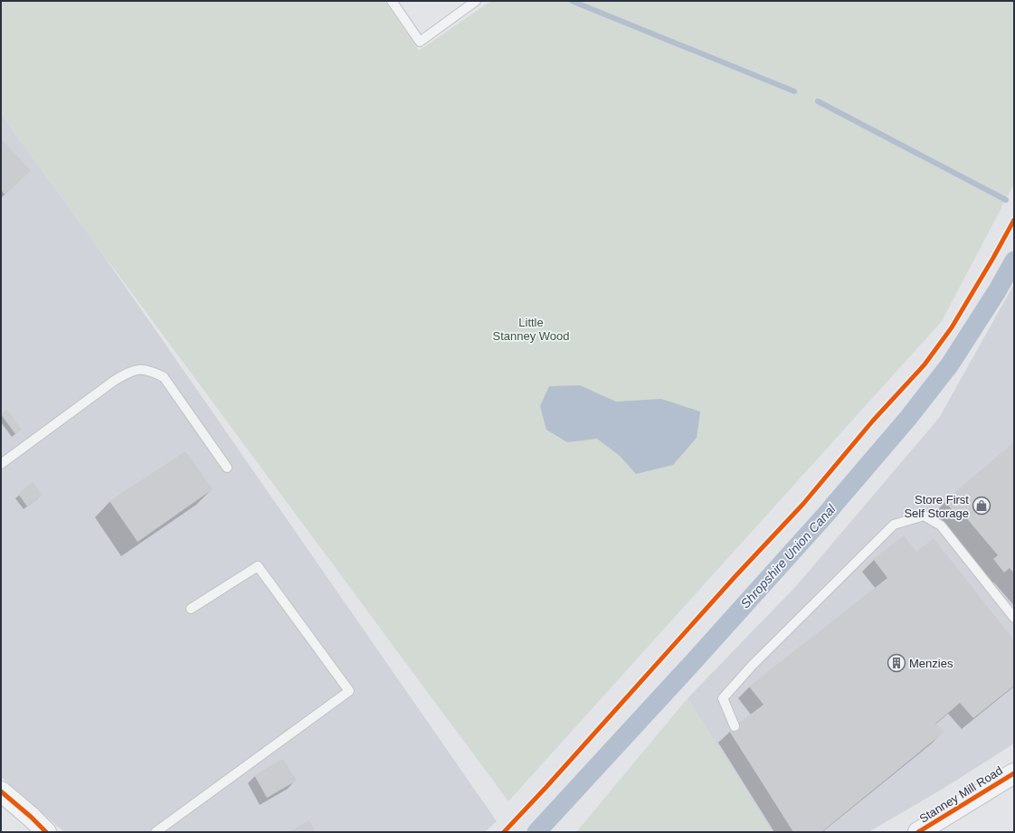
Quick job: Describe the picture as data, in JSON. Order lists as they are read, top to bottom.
{
  "streets": {
    "street": ["Stanney Mill Road"]
  },
  "water": ["Shropshire Union Canal"],
  "parks": ["Little Stanney Wood"],
  "places": {
    "shop": ["Store First Self Storage"],
    "building": ["Menzies"]
  }
}
